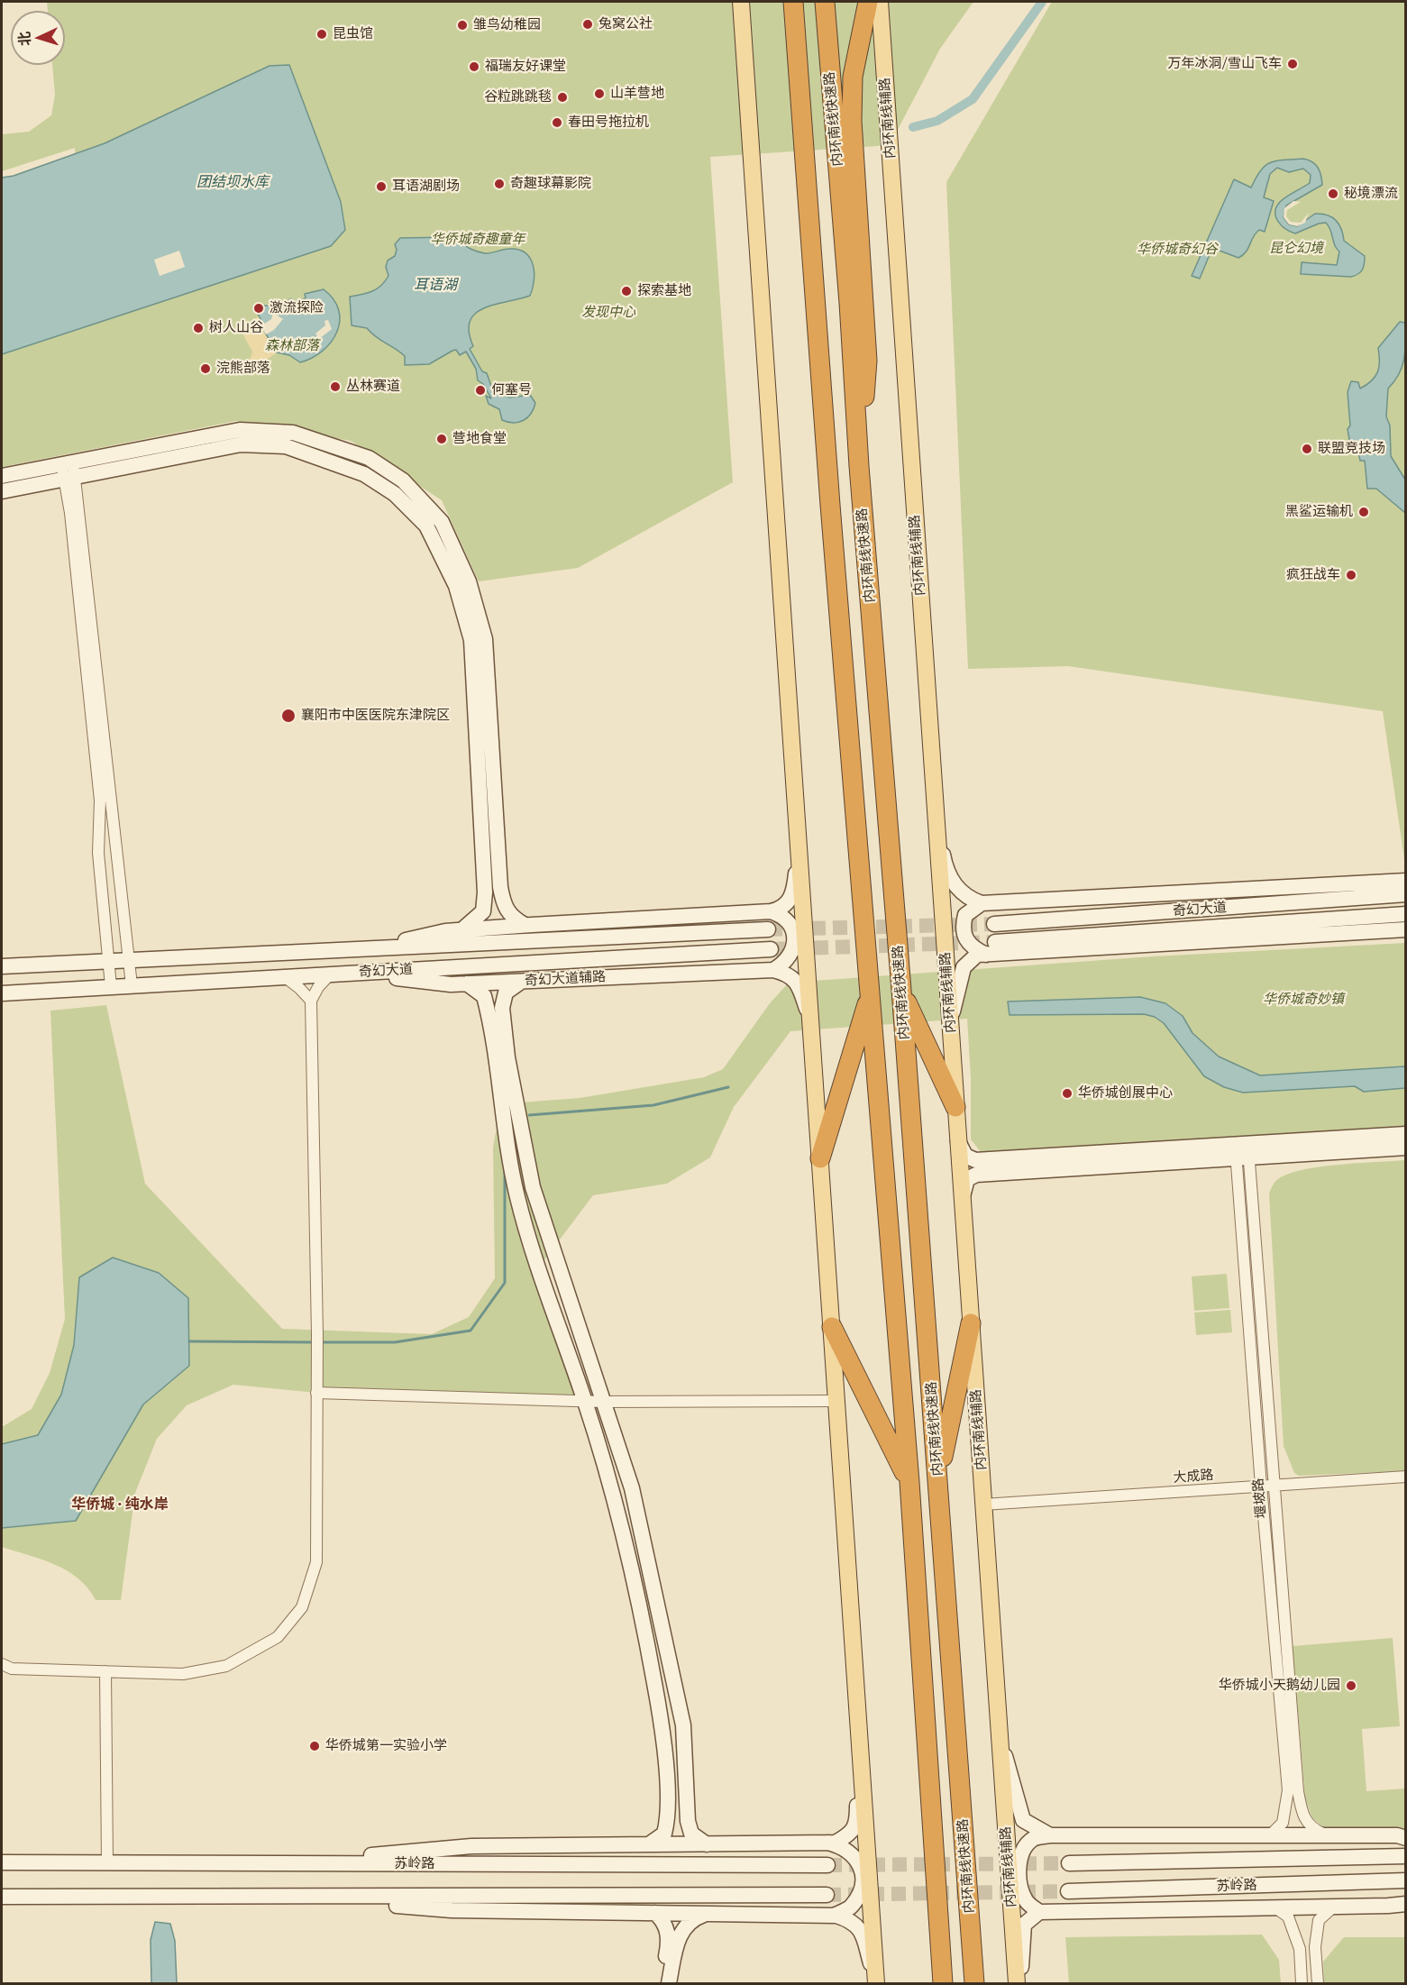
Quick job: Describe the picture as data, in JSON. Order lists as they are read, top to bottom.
{
  "streets": {
    "highway": ["内环南线快速路"],
    "main road": [
      "内环南线辅路",
      "奇幻大道",
      "奇幻大道辅路",
      "苏岭路"
    ],
    "street": ["大成路", "堰坡路"]
  },
  "crossings": [
    ["内环南线辅路", "大成路"],
    ["奇幻大道", "奇幻大道辅路"],
    ["大成路", "堰坡路"]
  ],
  "districts": ["华侨城 · 纯水岸"],
  "water": ["团结坝水库", "耳语湖"],
  "parks": [
    "华侨城奇趣童年",
    "昆仑幻境",
    "华侨城奇幻谷",
    "发现中心",
    "森林部落",
    "华侨城奇妙镇"
  ],
  "places": [
    "兔窝公社",
    "雏鸟幼稚园",
    "昆虫馆",
    "万年冰洞/雪山飞车",
    "福瑞友好课堂",
    "山羊营地",
    "谷粒跳跳毯",
    "春田号拖拉机",
    "奇趣球幕影院",
    "耳语湖剧场",
    "秘境漂流",
    "探索基地",
    "激流探险",
    "树人山谷",
    "浣熊部落",
    "丛林赛道",
    "何塞号",
    "营地食堂",
    "联盟竞技场",
    "黑鲨运输机",
    "疯狂战车",
    "襄阳市中医医院东津院区",
    "华侨城创展中心",
    "华侨城小天鹅幼儿园",
    "华侨城第一实验小学"
  ],
  "north": "left"
}
